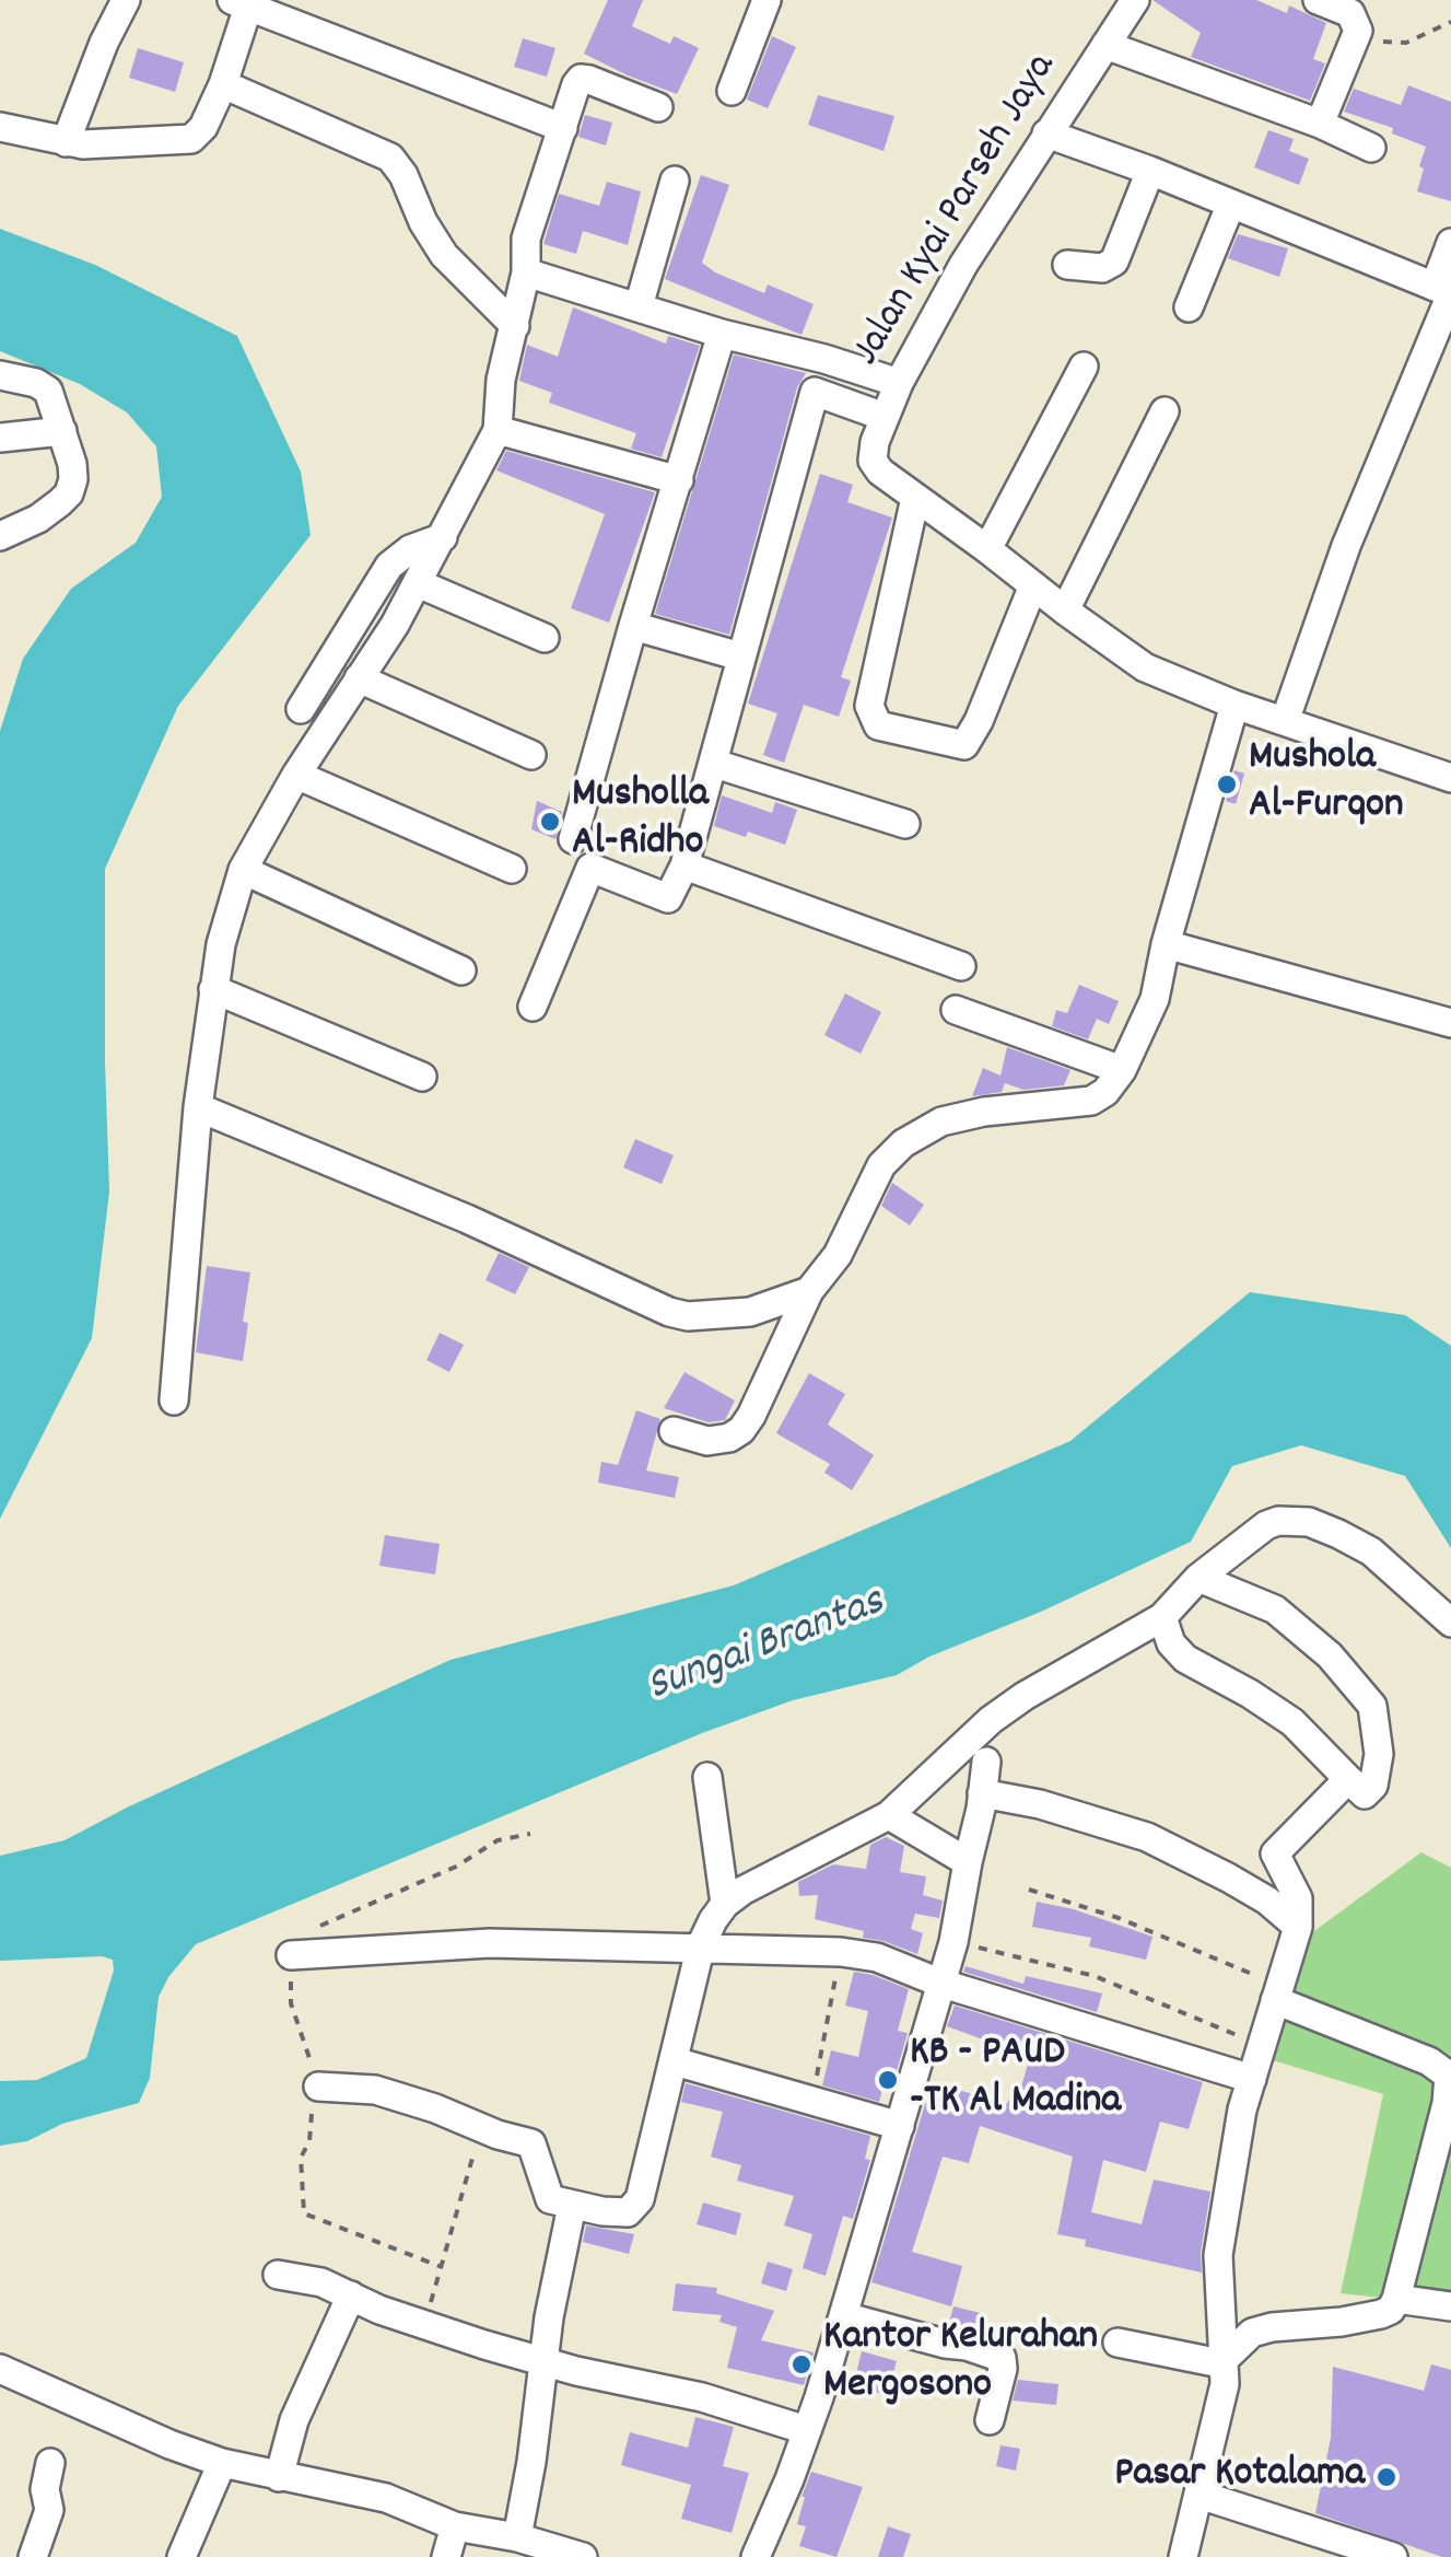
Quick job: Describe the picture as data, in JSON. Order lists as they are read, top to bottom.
{
  "streets": {
    "street": ["Jalan Kyai Parseh Jaya"]
  },
  "water": ["Sungai Brantas"],
  "places": [
    "Mushola Al-Furqon",
    "Musholla Al-Ridho",
    "KB - PAUD -TK Al Madina",
    "Kantor Kelurahan Mergosono",
    "Pasar Kotalama"
  ]
}
